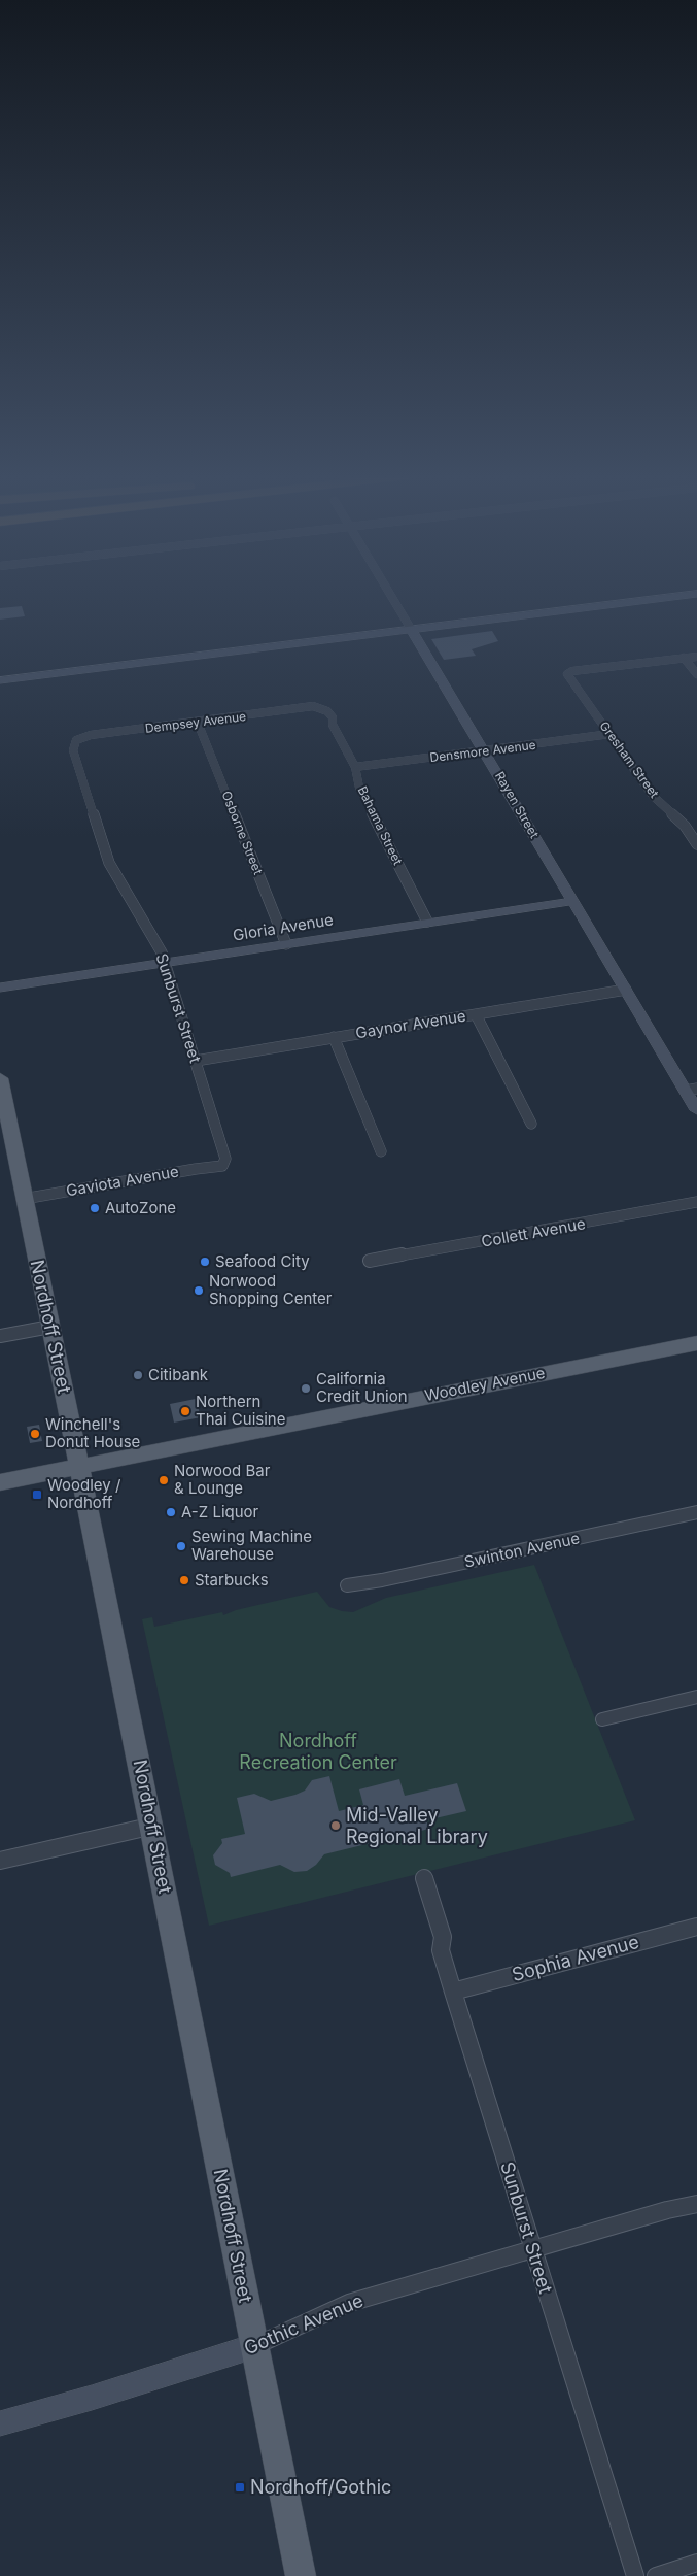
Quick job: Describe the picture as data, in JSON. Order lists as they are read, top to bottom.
{
  "streets": {
    "main road": ["Nordhoff Street", "Woodley Avenue"],
    "street": [
      "Dempsey Avenue",
      "Densmore Avenue",
      "Gresham Street",
      "Rayen Street",
      "Bahama Street",
      "Osborne Street",
      "Gloria Avenue",
      "Sunburst Street",
      "Gaynor Avenue",
      "Gaviota Avenue",
      "Collett Avenue",
      "Swinton Avenue",
      "Sophia Avenue",
      "Gothic Avenue"
    ]
  },
  "crossings": [
    ["Dempsey Avenue", "Bahama Street"],
    ["Dempsey Avenue", "Osborne Street"],
    ["Dempsey Avenue", "Sunburst Street"],
    ["Densmore Avenue", "Gresham Street"],
    ["Densmore Avenue", "Rayen Street"],
    ["Densmore Avenue", "Bahama Street"],
    ["Rayen Street", "Gloria Avenue"],
    ["Rayen Street", "Gaynor Avenue"],
    ["Bahama Street", "Gloria Avenue"],
    ["Osborne Street", "Gloria Avenue"],
    ["Gloria Avenue", "Sunburst Street"],
    ["Sunburst Street", "Gaynor Avenue"],
    ["Sunburst Street", "Gaviota Avenue"],
    ["Sunburst Street", "Sophia Avenue"],
    ["Sunburst Street", "Gothic Avenue"],
    ["Gaviota Avenue", "Nordhoff Street"],
    ["Nordhoff Street", "Woodley Avenue"],
    ["Nordhoff Street", "Gothic Avenue"]
  ],
  "parks": ["Nordhoff Recreation Center"],
  "places": {
    "other": [
      "AutoZone",
      "Seafood City",
      "Norwood Shopping Center",
      "Citibank",
      "California Credit Union",
      "Northern Thai Cuisine",
      "Winchell's Donut House",
      "Norwood Bar & Lounge",
      "A-Z Liquor",
      "Sewing Machine Warehouse",
      "Starbucks",
      "Mid-Valley Regional Library"
    ],
    "transit": ["Woodley / Nordhoff", "Nordhoff/Gothic"]
  }
}
